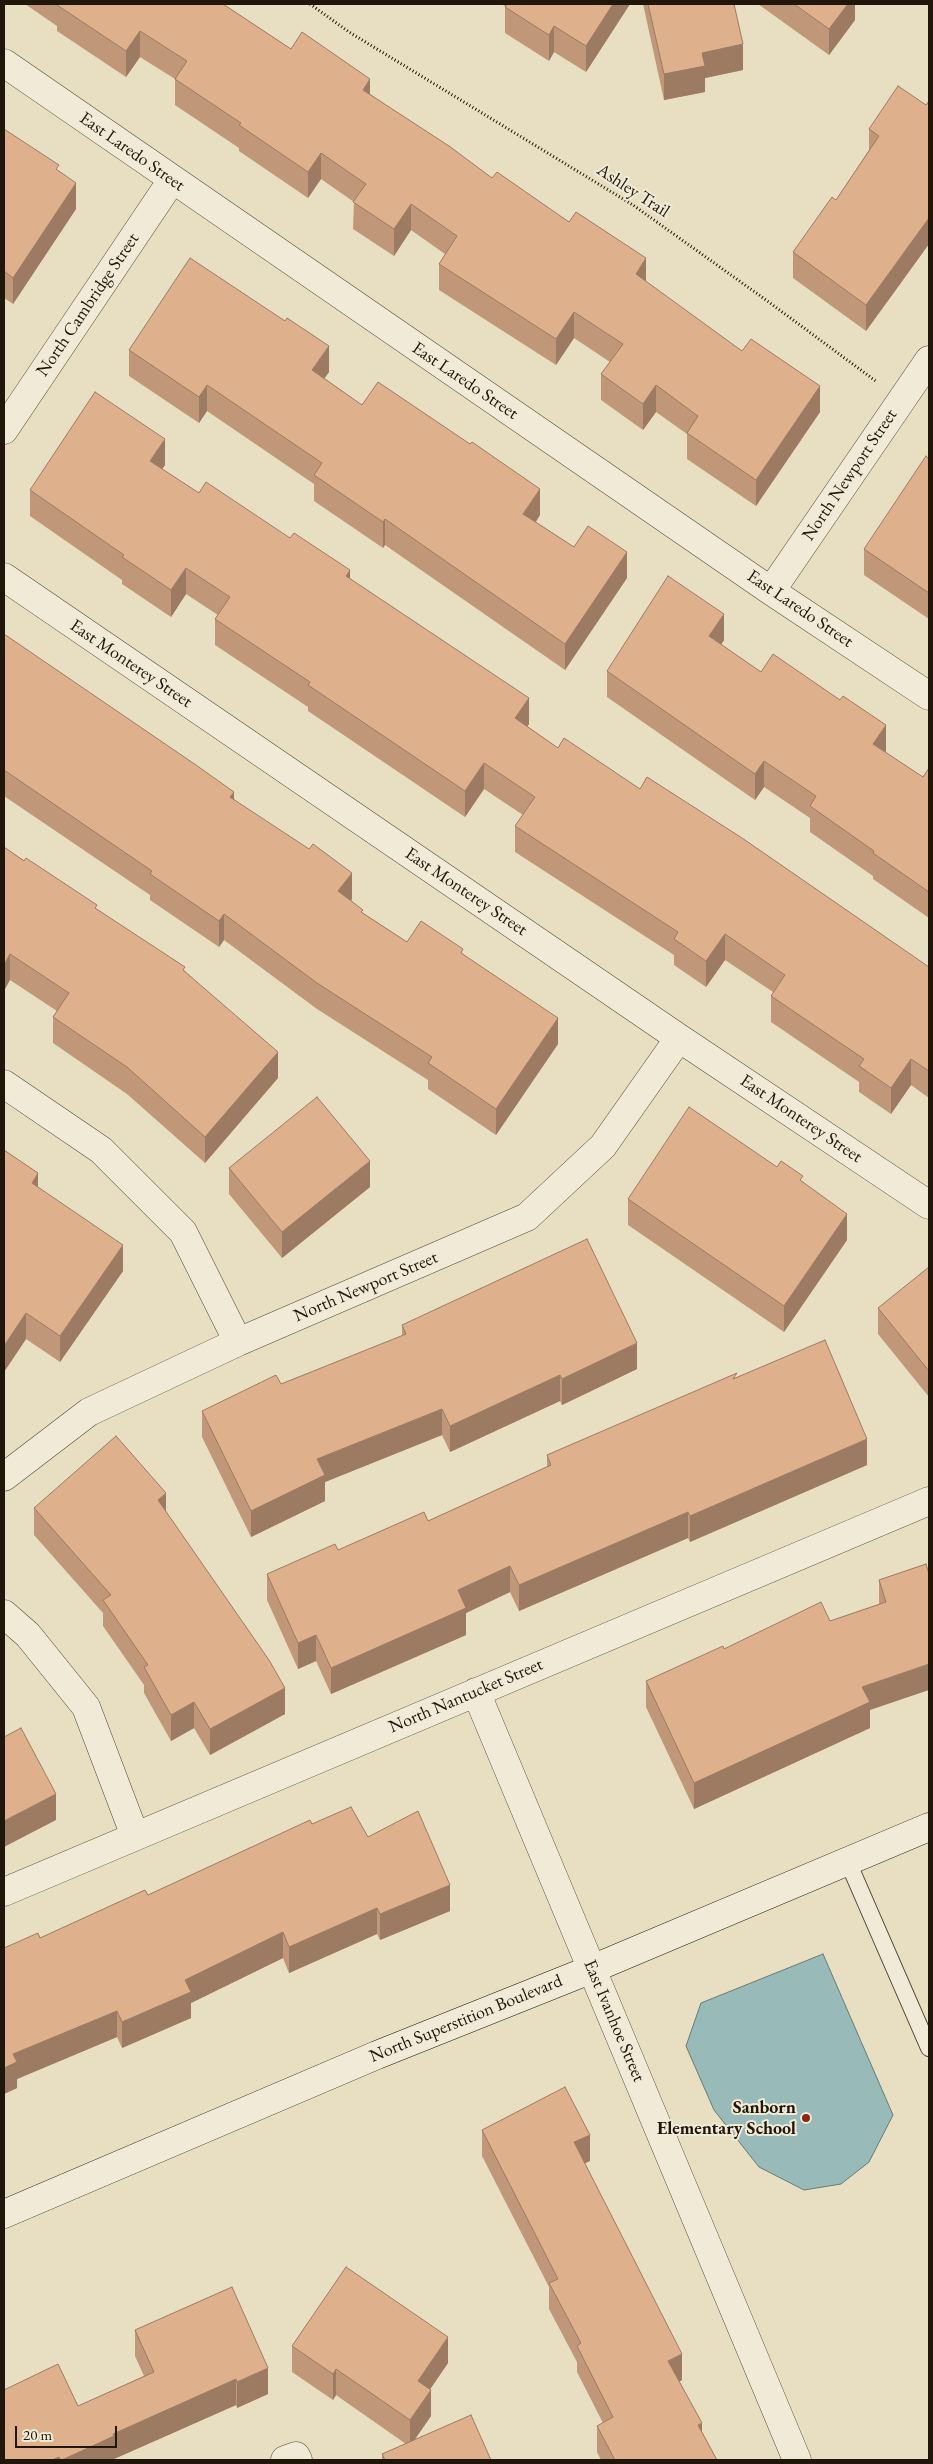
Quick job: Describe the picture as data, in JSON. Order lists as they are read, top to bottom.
{
  "streets": {
    "street": [
      "East Laredo Street",
      "North Cambridge Street",
      "North Newport Street",
      "East Monterey Street",
      "North Nantucket Street",
      "North Superstition Boulevard",
      "East Ivanhoe Street"
    ],
    "path": ["Ashley Trail"]
  },
  "crossings": [
    ["East Laredo Street", "North Cambridge Street"],
    ["East Laredo Street", "North Newport Street"],
    ["Ashley Trail", "North Newport Street"],
    ["North Newport Street", "East Monterey Street"],
    ["North Nantucket Street", "East Ivanhoe Street"],
    ["North Superstition Boulevard", "East Ivanhoe Street"]
  ],
  "places": ["Sanborn Elementary School"],
  "scale_bar": "20 m"
}
